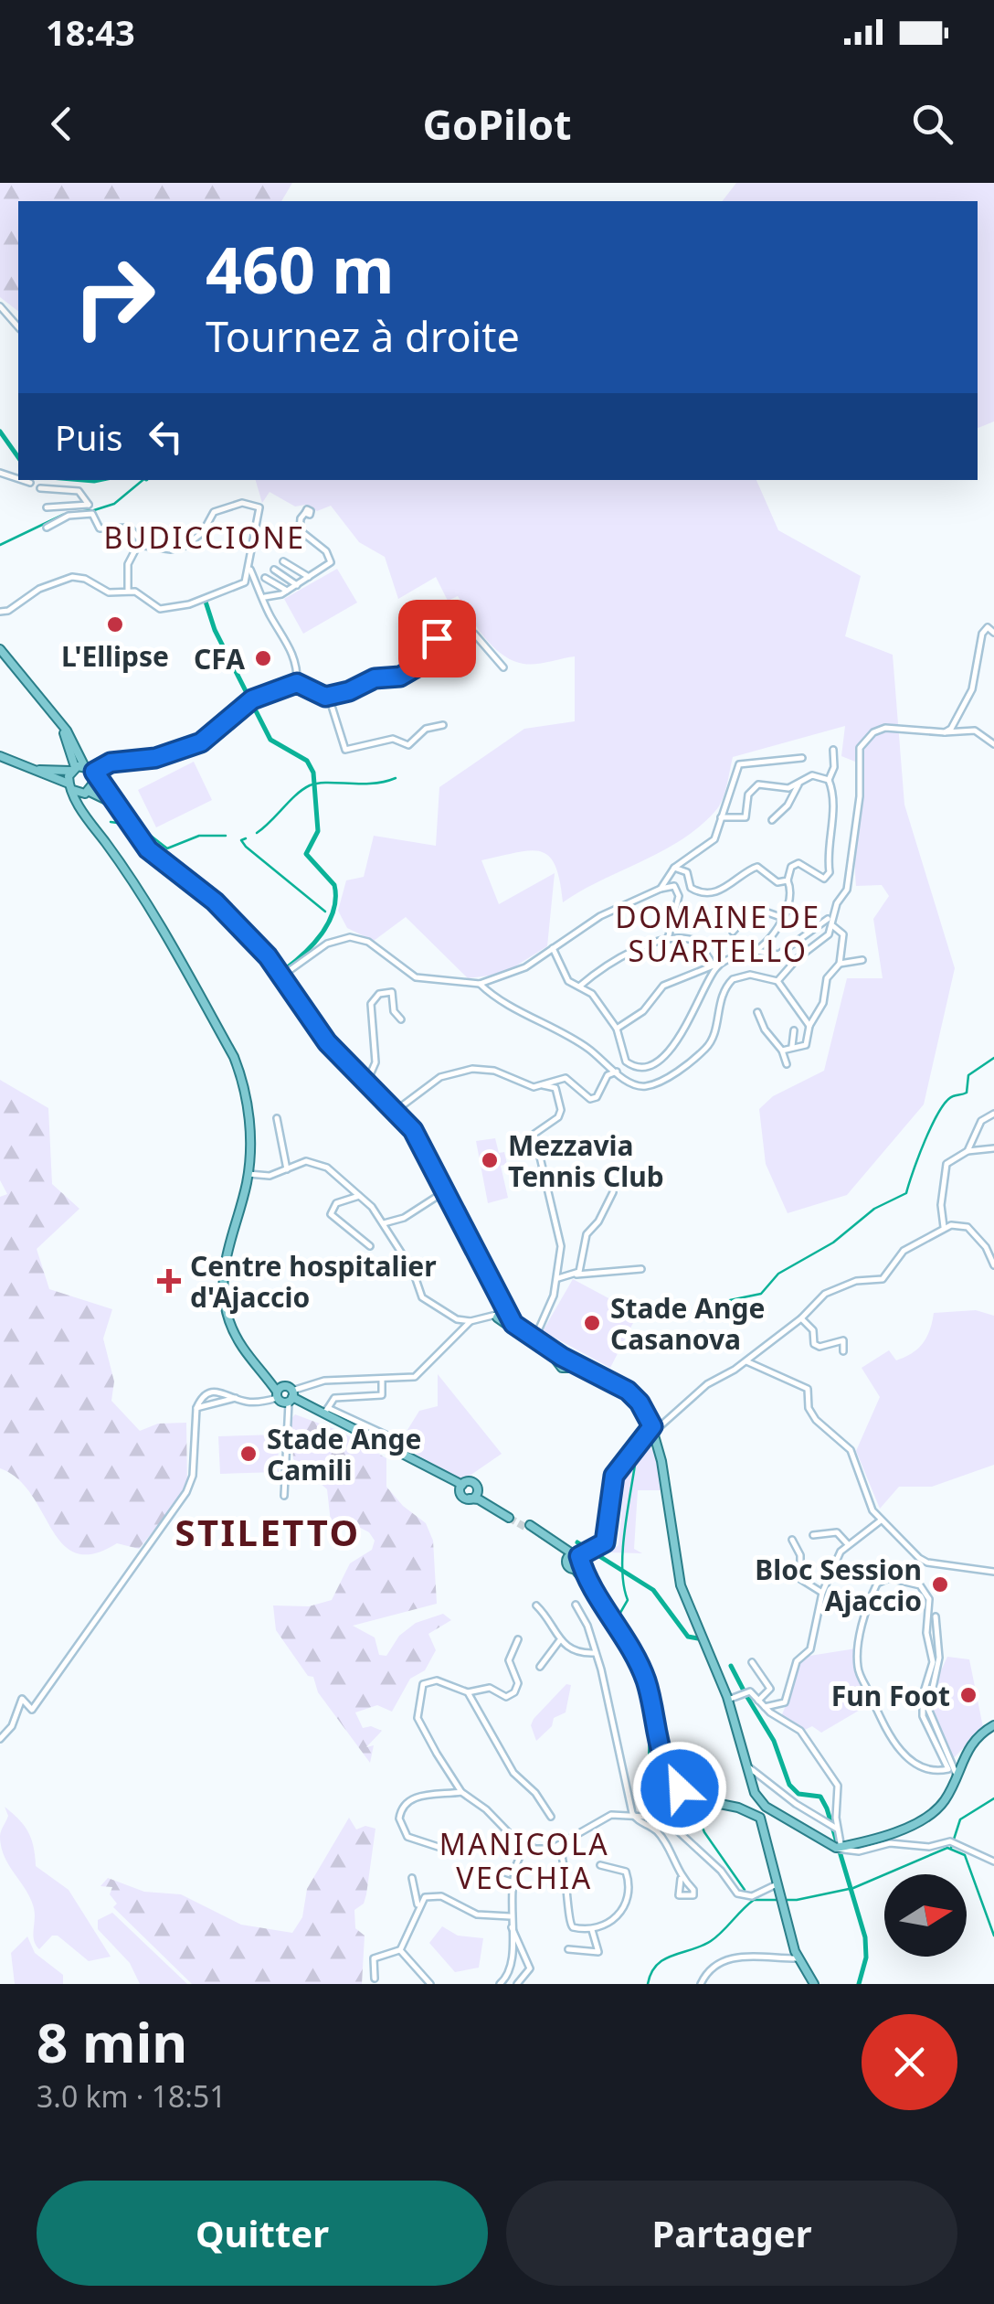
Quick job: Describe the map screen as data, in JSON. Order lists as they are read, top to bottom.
{
  "districts": [
    "BUDICCIONE",
    "DOMAINE DE SUARTELLO",
    "STILETTO",
    "MANICOLA VECCHIA"
  ],
  "places": {
    "other": [
      "L'Ellipse",
      "CFA",
      "Mezzavia Tennis Club",
      "Stade Ange Casanova",
      "Stade Ange Camili",
      "Bloc Session Ajaccio",
      "Fun Foot"
    ],
    "health": ["Centre hospitalier d'Ajaccio"]
  },
  "north": "right",
  "page": {
    "status": "18:43",
    "header": "GoPilot",
    "turn": ["460 m", "Tournez à droite"],
    "then": "Puis",
    "heading": ["8 min", "3.0 km · 18:51"],
    "buttons": ["Quitter", "Partager"]
  }
}
